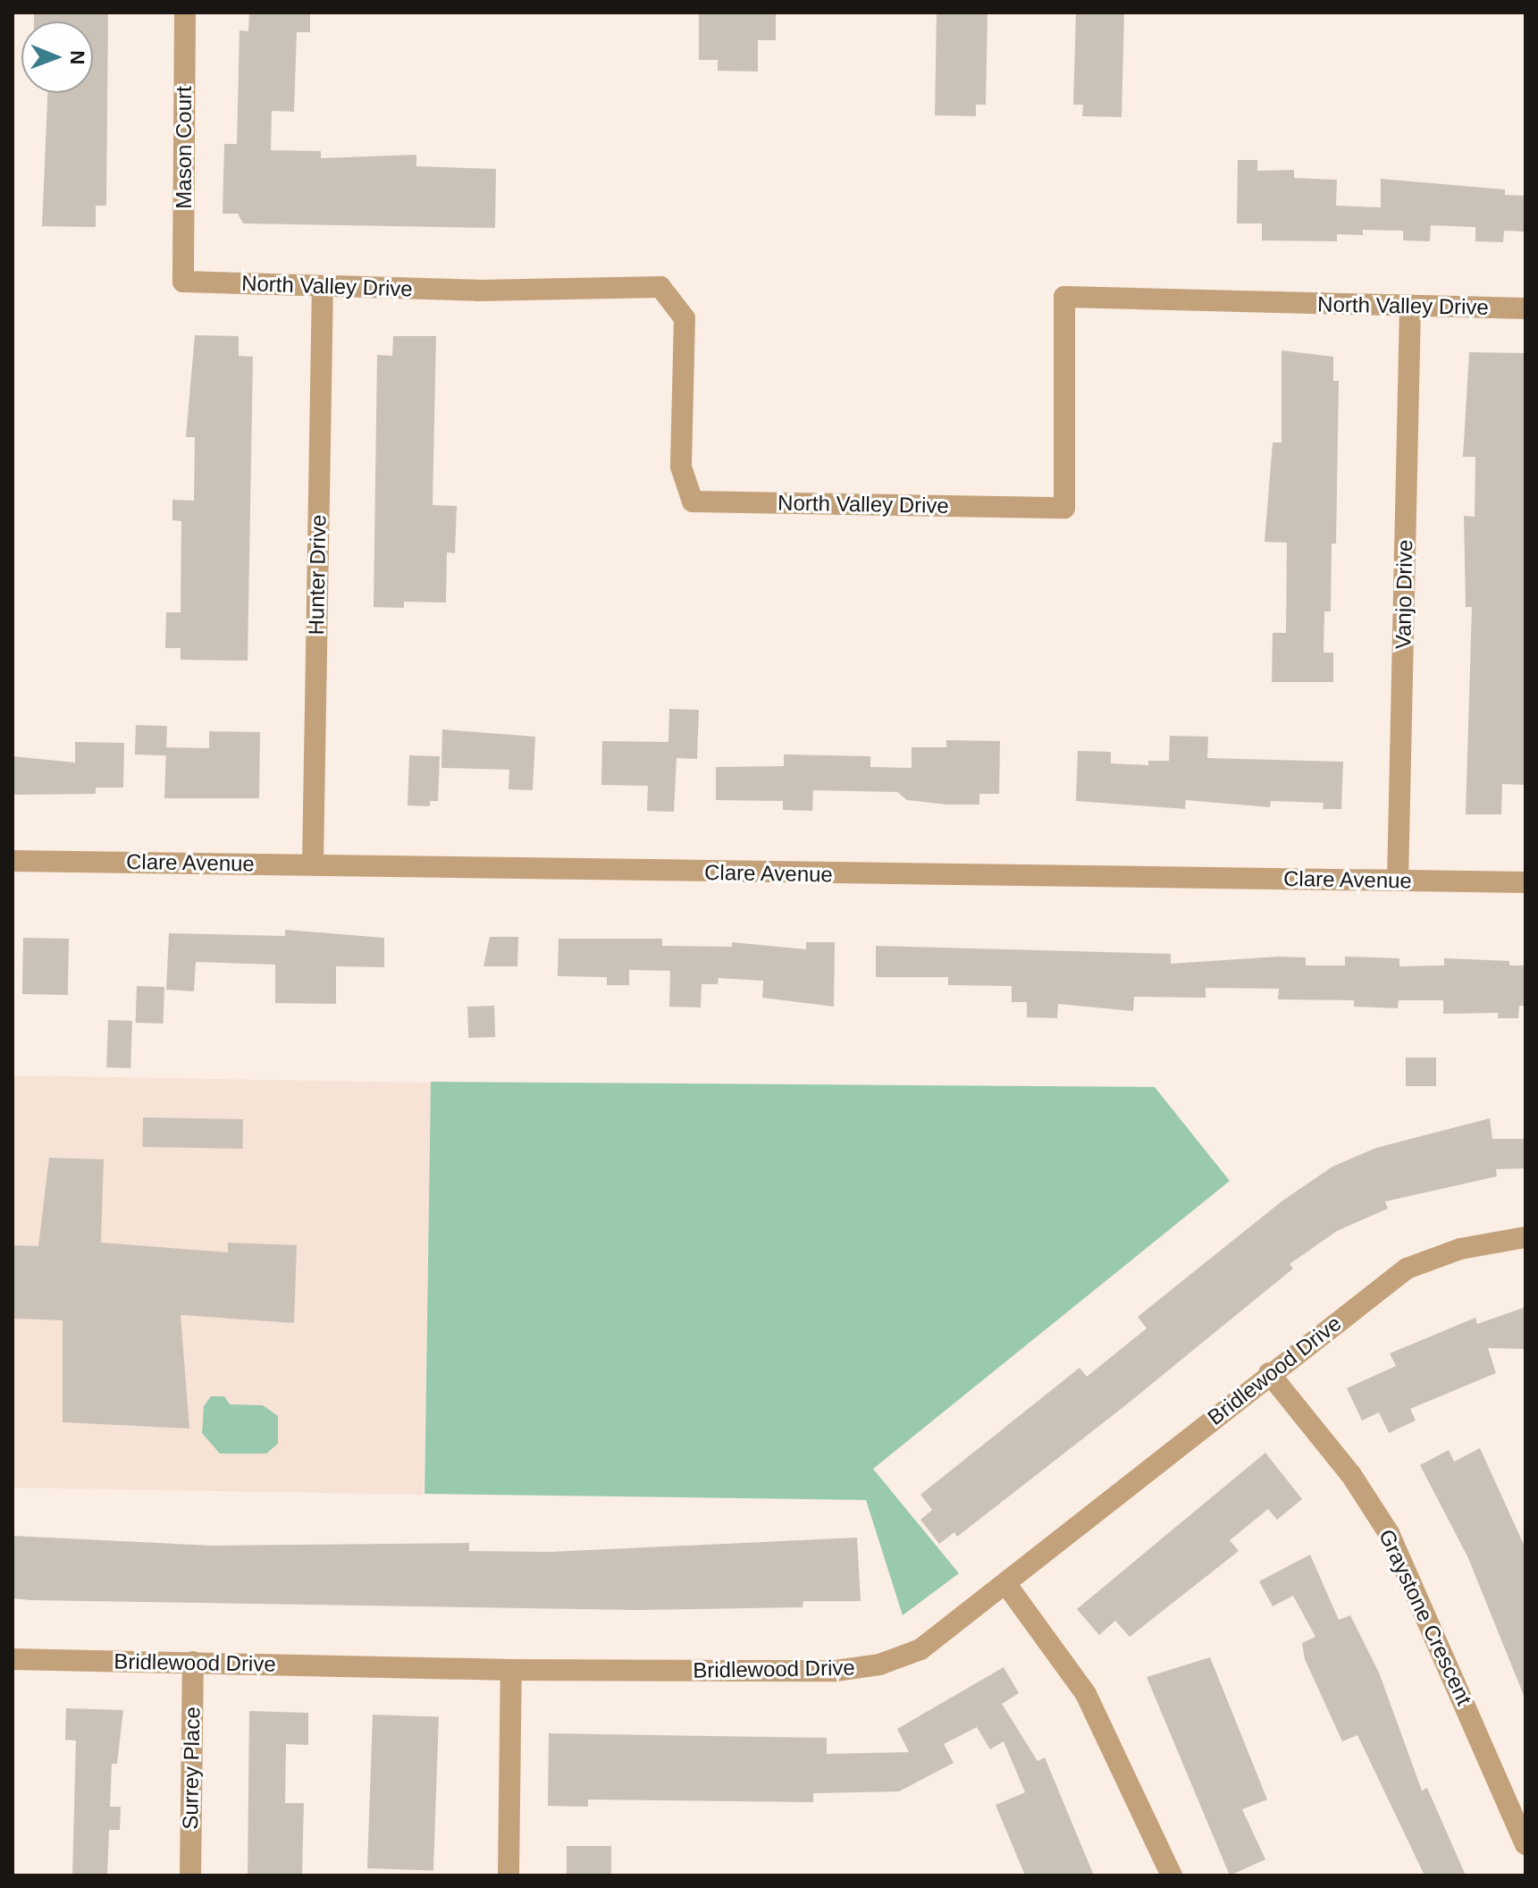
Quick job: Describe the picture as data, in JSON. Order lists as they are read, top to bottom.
{
  "streets": {
    "street": [
      "Mason Court",
      "North Valley Drive",
      "Hunter Drive",
      "Vanjo Drive",
      "Clare Avenue",
      "Bridlewood Drive",
      "Graystone Crescent",
      "Surrey Place"
    ]
  },
  "crossings": [
    ["Mason Court", "North Valley Drive"],
    ["North Valley Drive", "Hunter Drive"],
    ["North Valley Drive", "Vanjo Drive"],
    ["Hunter Drive", "Clare Avenue"],
    ["Vanjo Drive", "Clare Avenue"],
    ["Bridlewood Drive", "Graystone Crescent"],
    ["Bridlewood Drive", "Surrey Place"]
  ],
  "north": "right"
}
